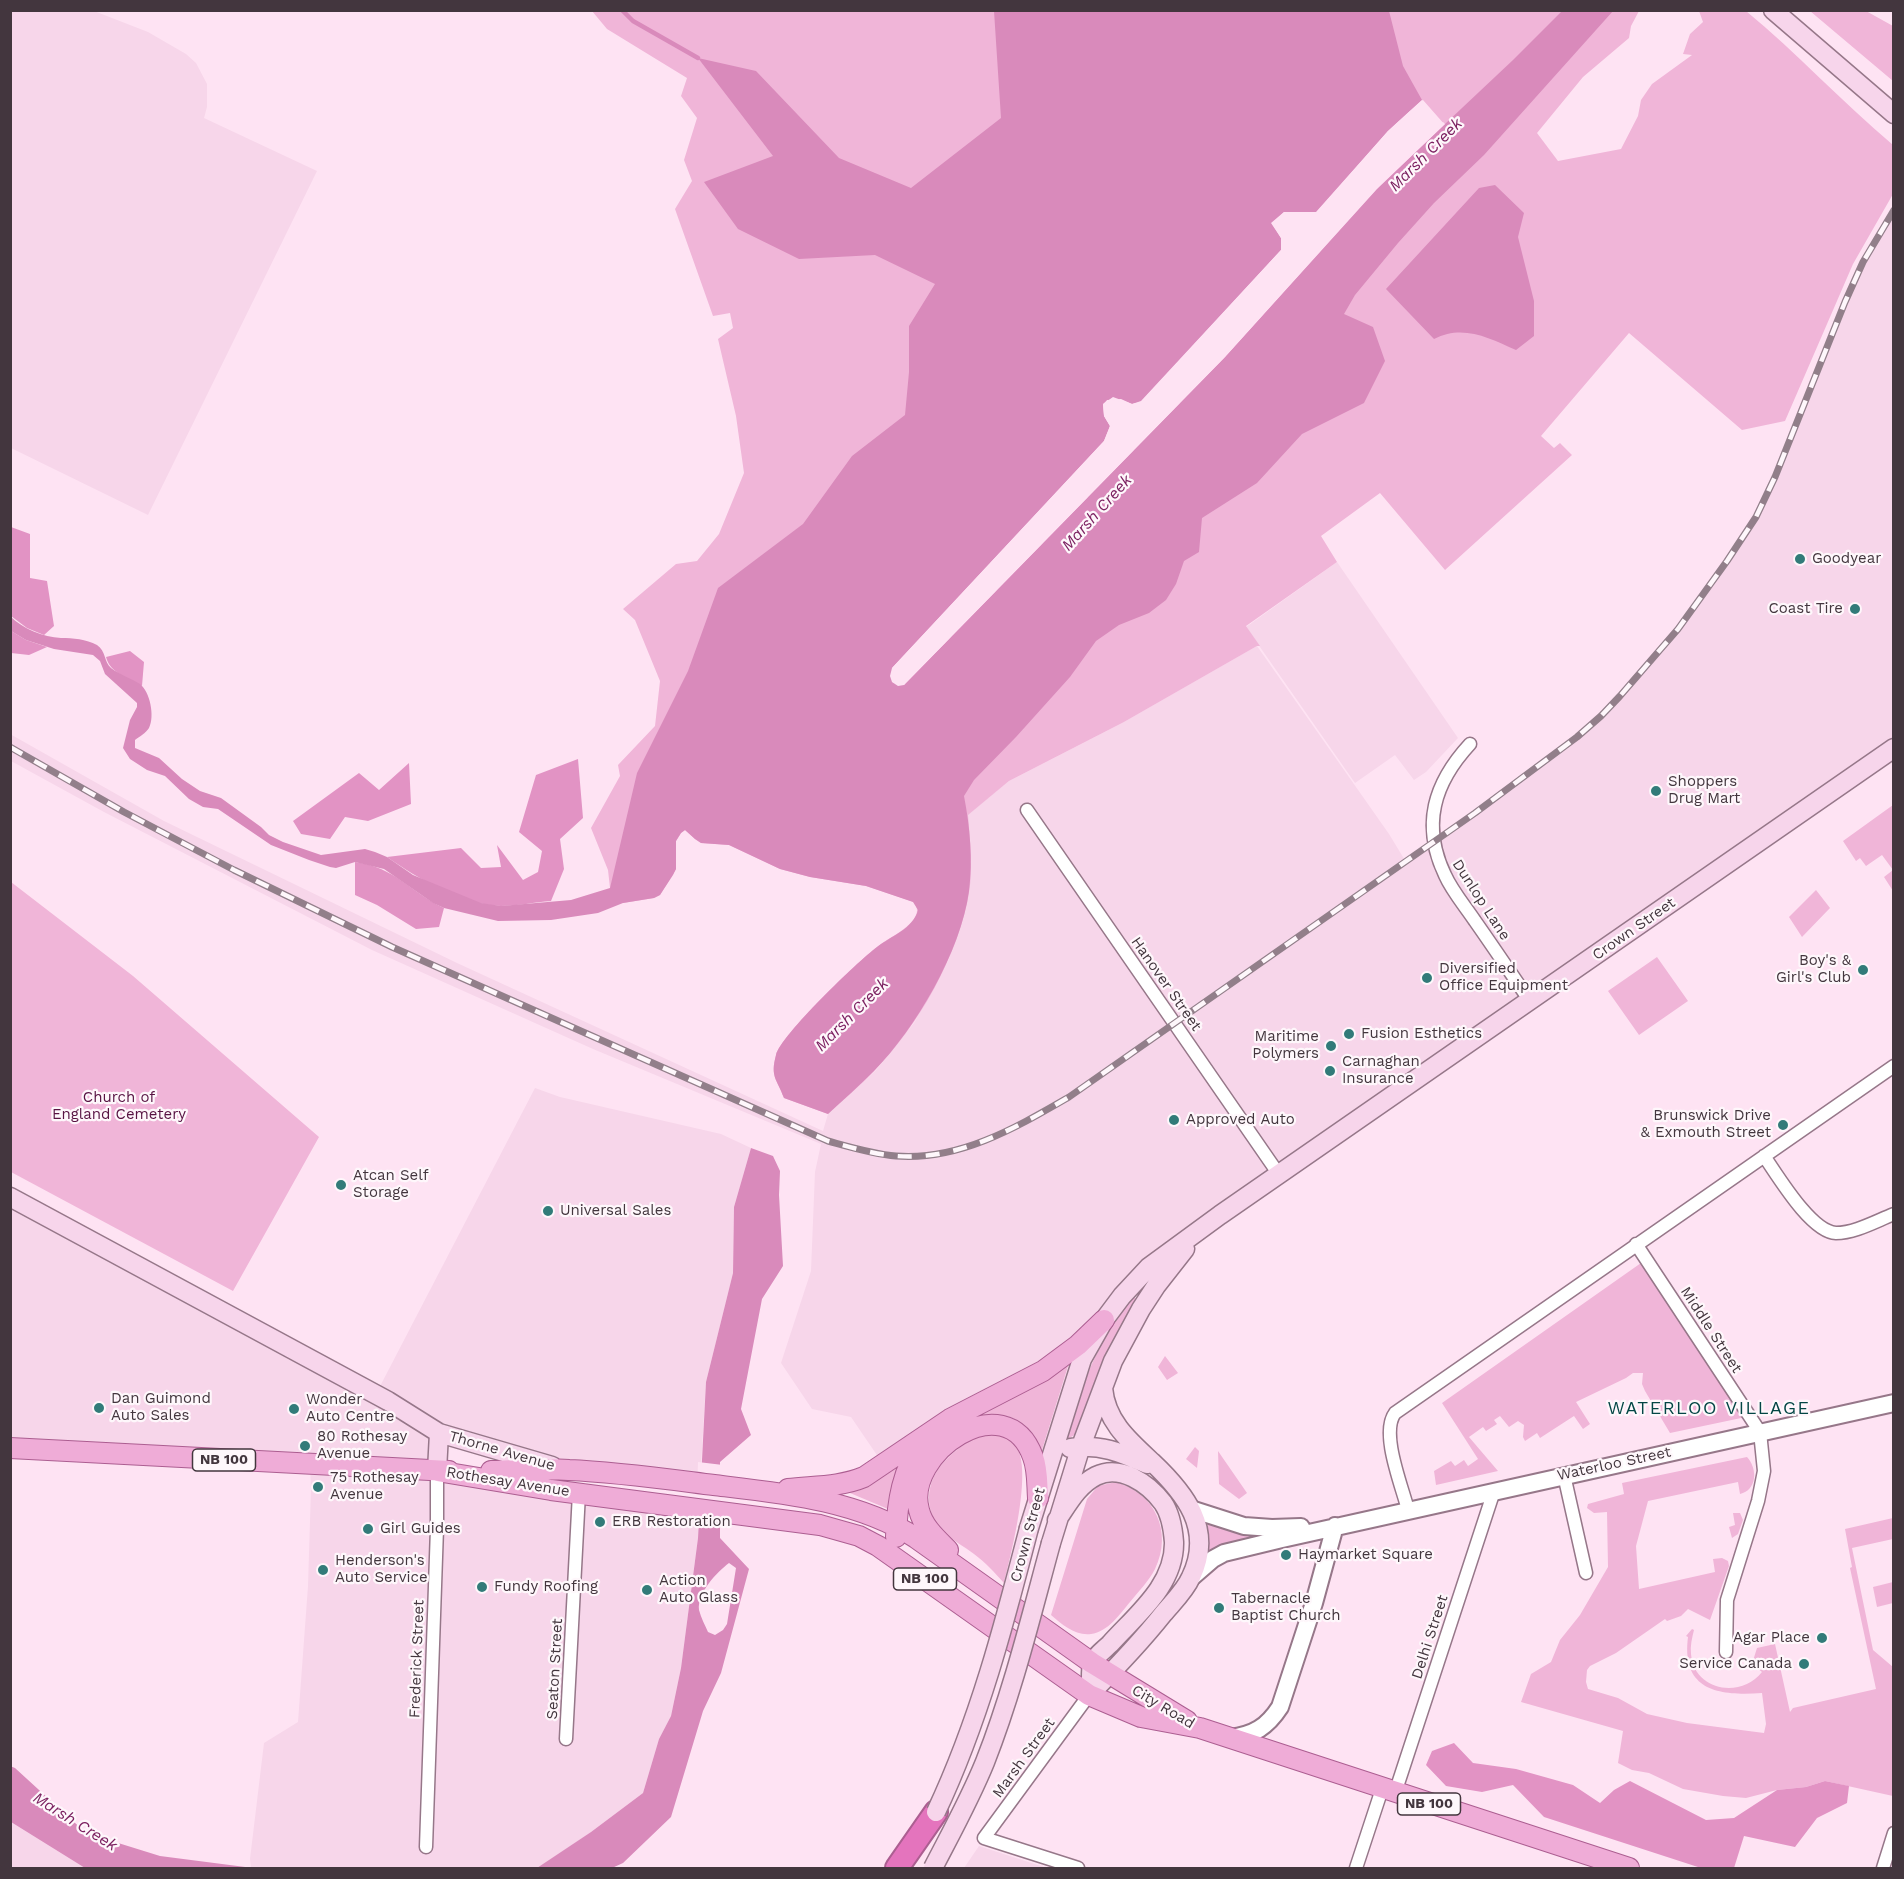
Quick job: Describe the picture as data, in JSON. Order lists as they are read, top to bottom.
{
  "streets": {
    "main road": [
      "Crown Street",
      "Thorne Avenue",
      "NB 100",
      "Rothesay Avenue",
      "City Road"
    ],
    "street": [
      "Dunlop Lane",
      "Hanover Street",
      "Middle Street",
      "Waterloo Street",
      "Delhi Street",
      "Frederick Street",
      "Seaton Street",
      "Marsh Street"
    ]
  },
  "crossings": [
    ["Dunlop Lane", "Crown Street"],
    ["Crown Street", "Hanover Street"],
    ["Middle Street", "Waterloo Street"],
    ["Thorne Avenue", "NB 100"],
    ["Thorne Avenue", "Rothesay Avenue"],
    ["Thorne Avenue", "Frederick Street"],
    ["NB 100", "Rothesay Avenue"],
    ["NB 100", "Delhi Street"],
    ["NB 100", "Frederick Street"],
    ["NB 100", "City Road"],
    ["Waterloo Street", "Delhi Street"],
    ["Rothesay Avenue", "Frederick Street"],
    ["Rothesay Avenue", "Seaton Street"],
    ["Rothesay Avenue", "City Road"],
    ["City Road", "Marsh Street"]
  ],
  "districts": ["WATERLOO VILLAGE"],
  "water": ["Marsh Creek"],
  "parks": ["Church of England Cemetery"],
  "places": [
    "Goodyear",
    "Coast Tire",
    "Shoppers Drug Mart",
    "Boy's & Girl's Club",
    "Diversified Office Equipment",
    "Fusion Esthetics",
    "Maritime Polymers",
    "Carnaghan Insurance",
    "Approved Auto",
    "Brunswick Drive & Exmouth Street",
    "Atcan Self Storage",
    "Universal Sales",
    "Dan Guimond Auto Sales",
    "Wonder Auto Centre",
    "80 Rothesay Avenue",
    "75 Rothesay Avenue",
    "ERB Restoration",
    "Girl Guides",
    "Haymarket Square",
    "Henderson's Auto Service",
    "Fundy Roofing",
    "Action Auto Glass",
    "Tabernacle Baptist Church",
    "Agar Place",
    "Service Canada"
  ]
}
